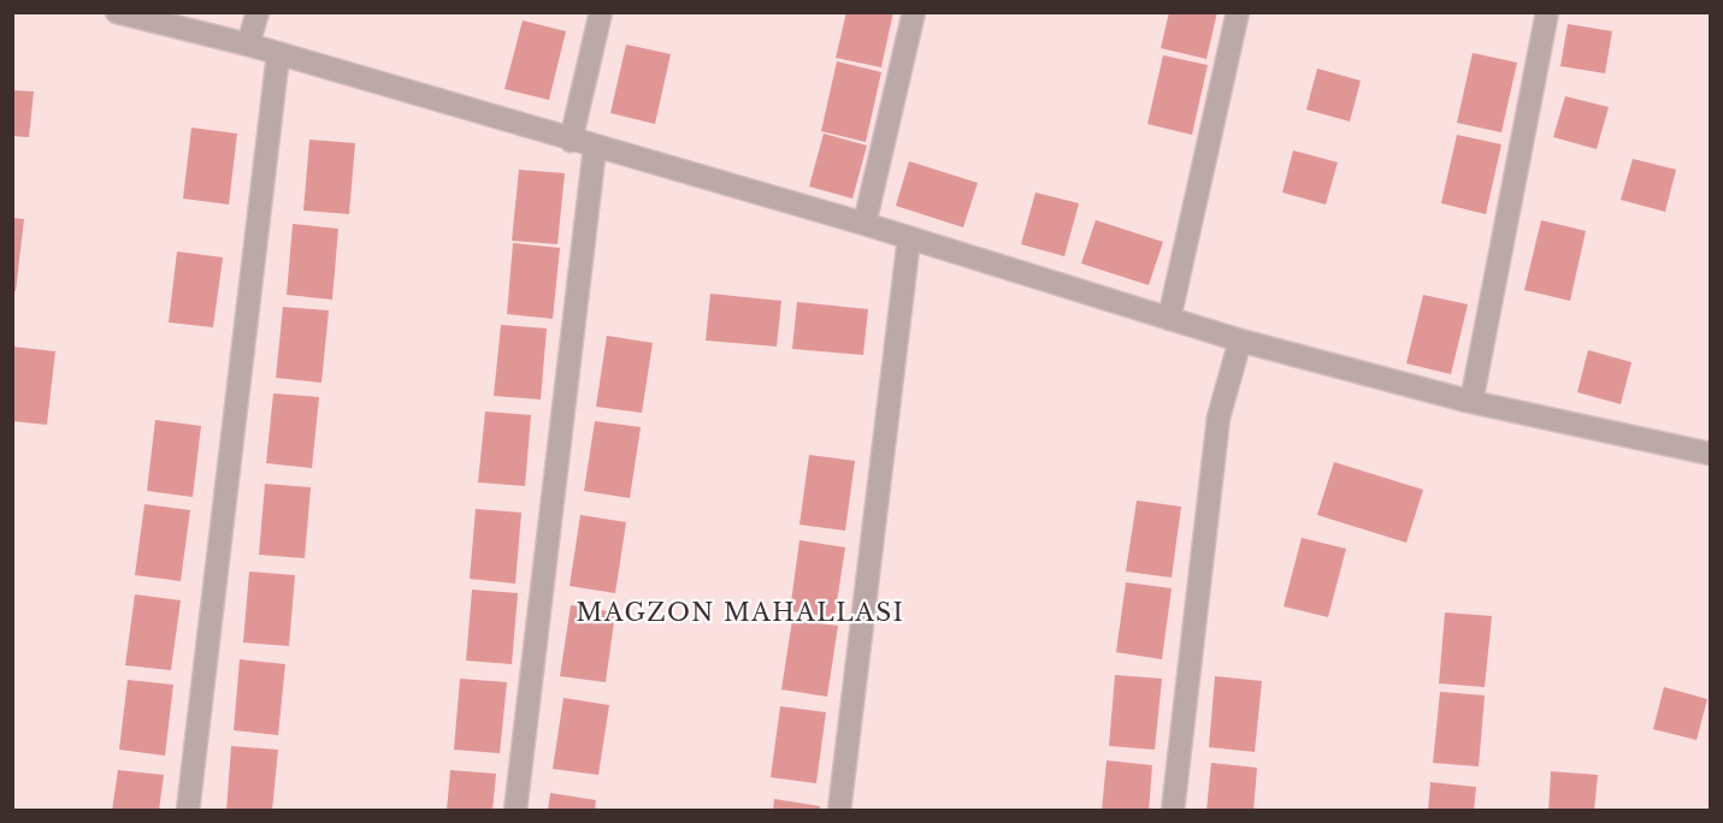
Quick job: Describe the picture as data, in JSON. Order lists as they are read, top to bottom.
{
  "districts": ["MAGZON MAHALLASI"]
}
